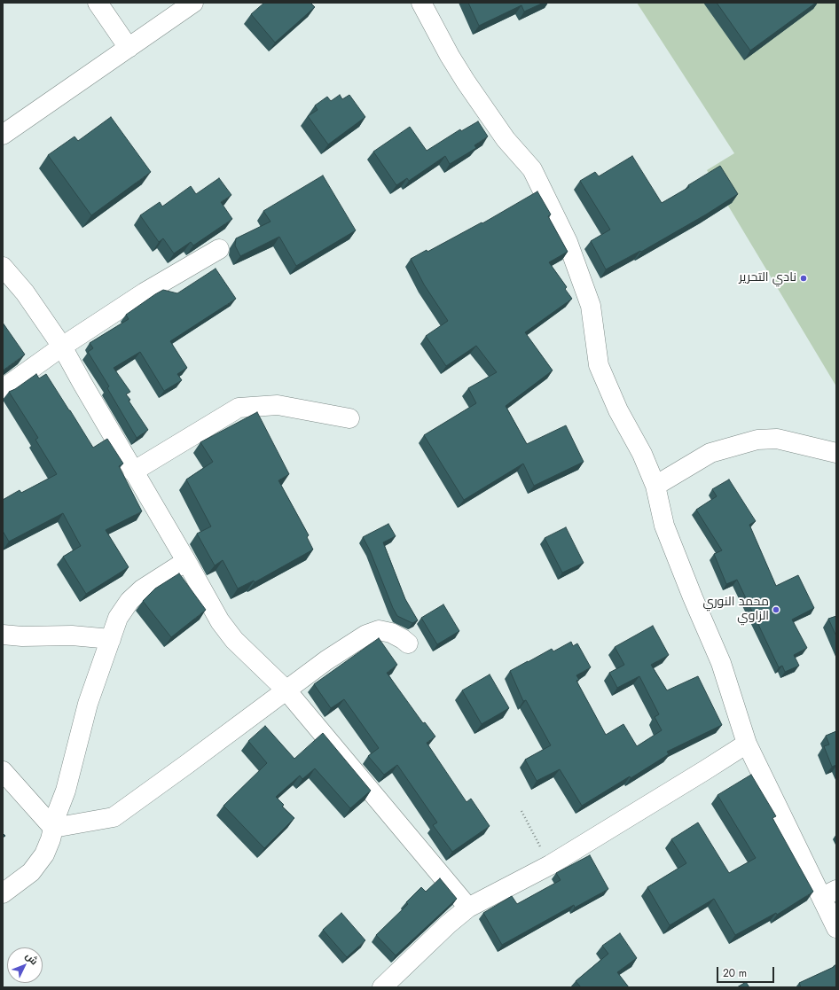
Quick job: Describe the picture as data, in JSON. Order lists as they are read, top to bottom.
{
  "places": ["نادي التحرير", "محمد النوري الزاوي"],
  "scale_bar": "20 m",
  "north": "top right"
}
